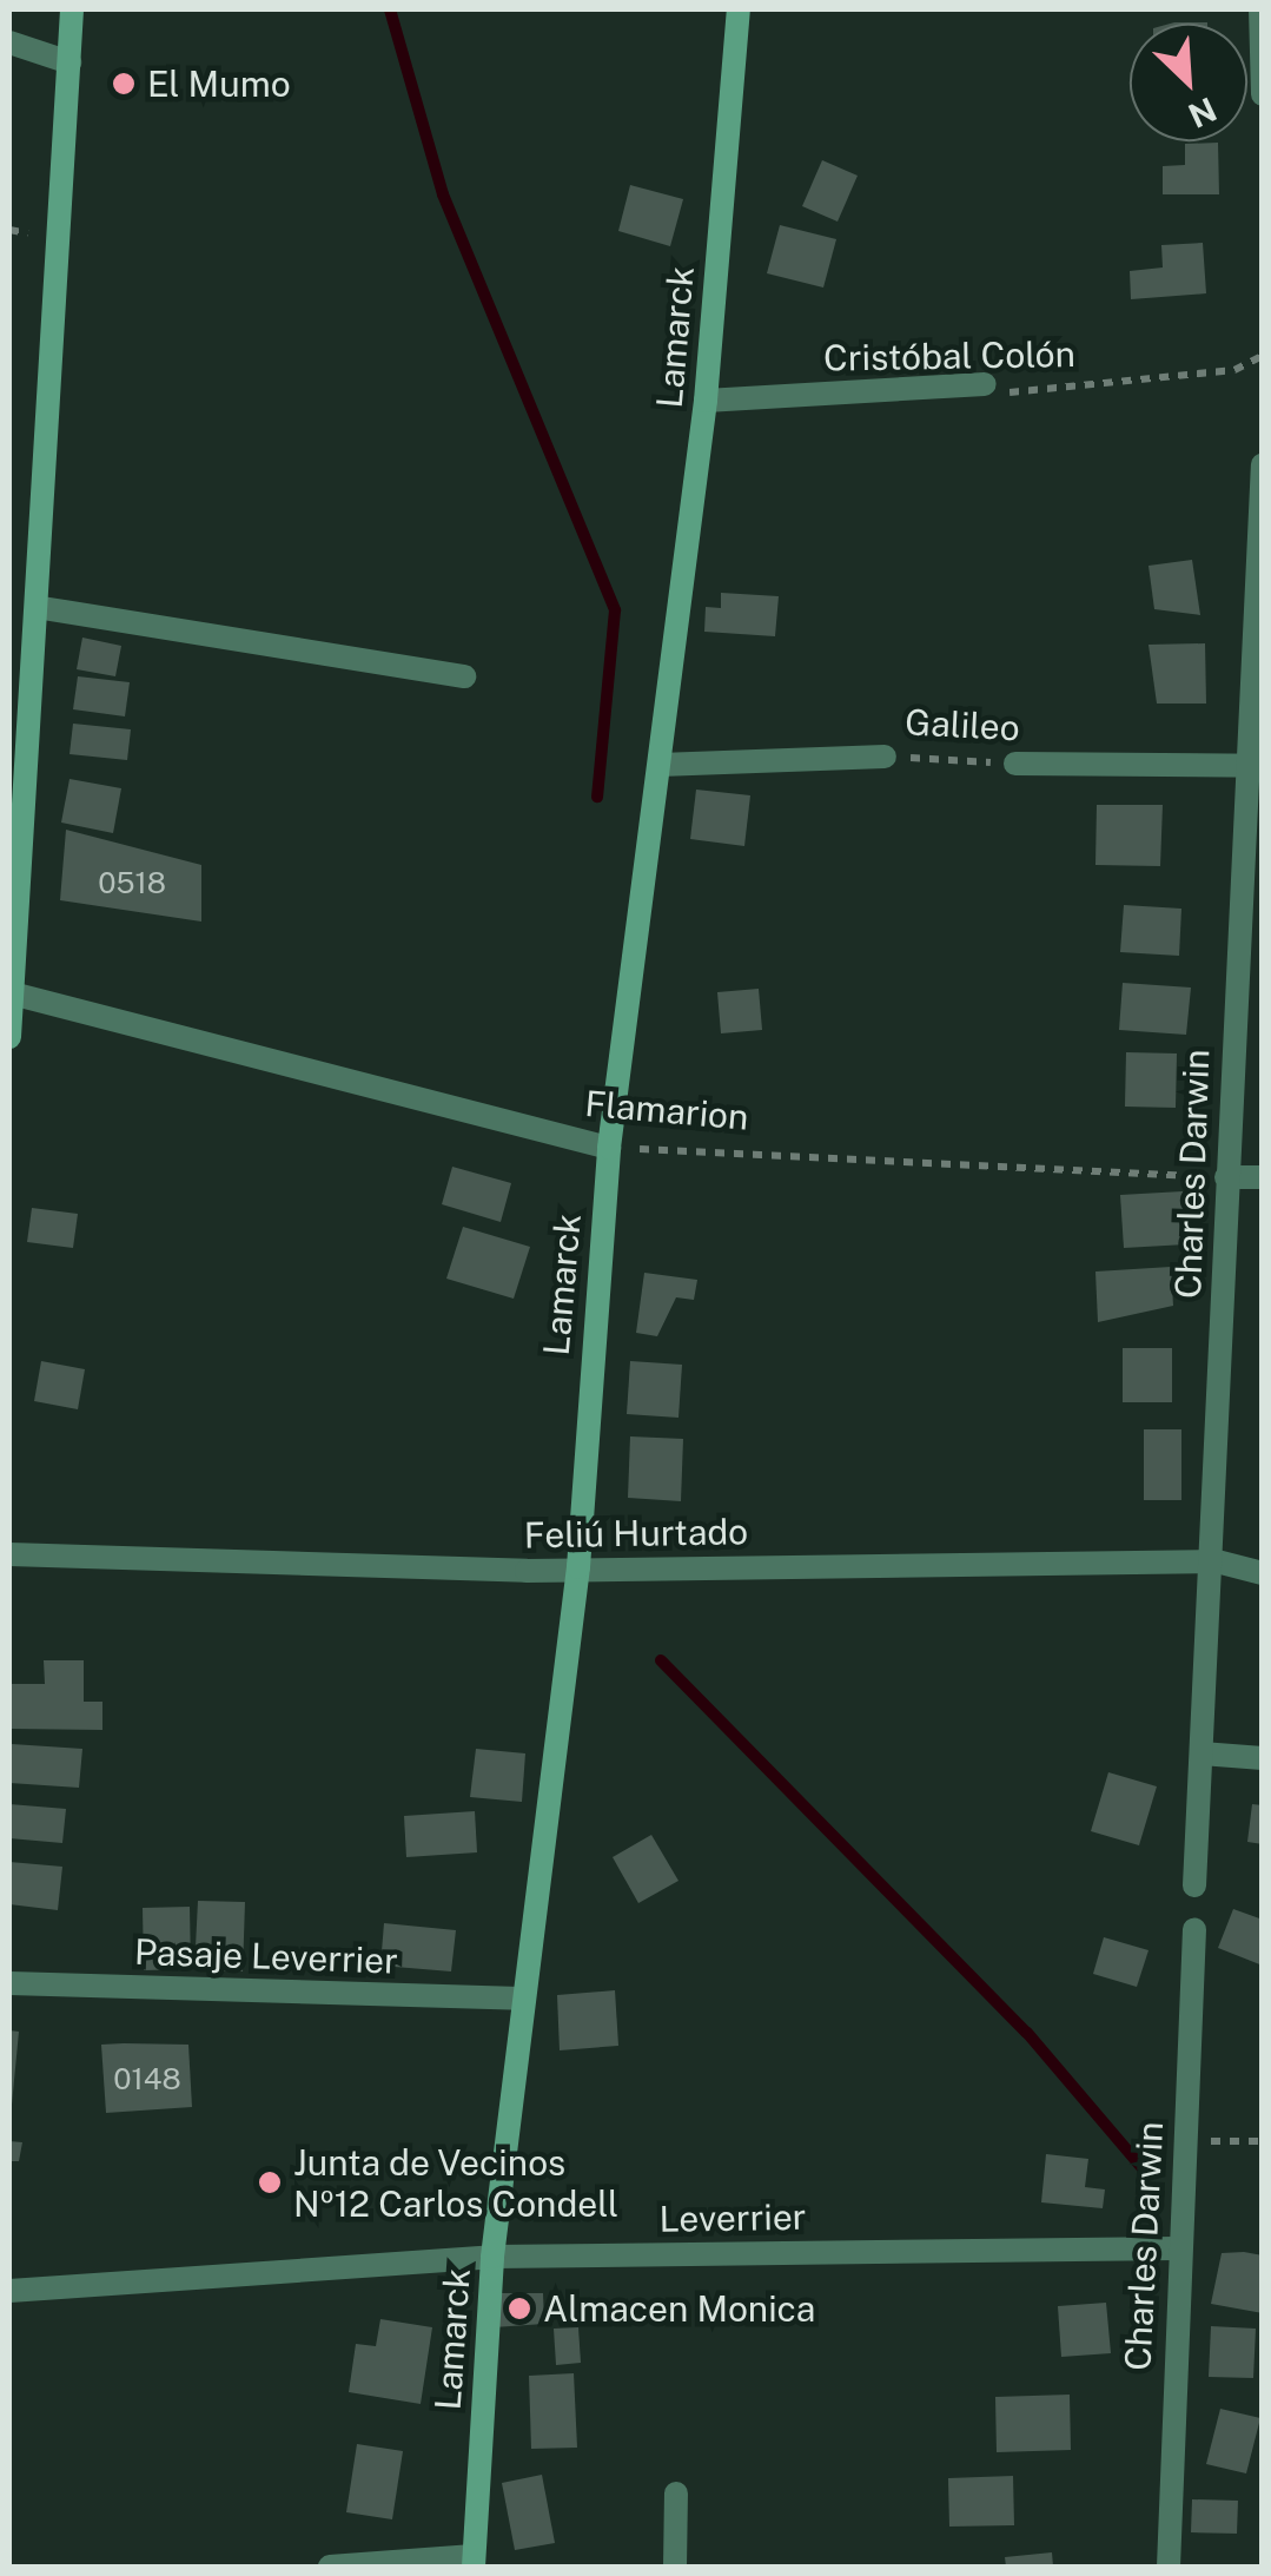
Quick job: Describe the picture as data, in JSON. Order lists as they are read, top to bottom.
{
  "streets": {
    "main road": ["Lamarck"],
    "street": [
      "Cristóbal Colón",
      "Galileo",
      "Flamarion",
      "Charles Darwin",
      "Feliú Hurtado",
      "Pasaje Leverrier",
      "Leverrier"
    ]
  },
  "crossings": [
    ["Lamarck", "Cristóbal Colón"],
    ["Lamarck", "Galileo"],
    ["Lamarck", "Flamarion"],
    ["Lamarck", "Feliú Hurtado"],
    ["Lamarck", "Pasaje Leverrier"],
    ["Lamarck", "Leverrier"],
    ["Galileo", "Charles Darwin"],
    ["Flamarion", "Charles Darwin"],
    ["Charles Darwin", "Feliú Hurtado"],
    ["Charles Darwin", "Leverrier"]
  ],
  "places": ["El Mumo", "Junta de Vecinos Nº12 Carlos Condell", "Almacen Monica"],
  "house_numbers": ["0518", "0148"],
  "north": "bottom right"
}
